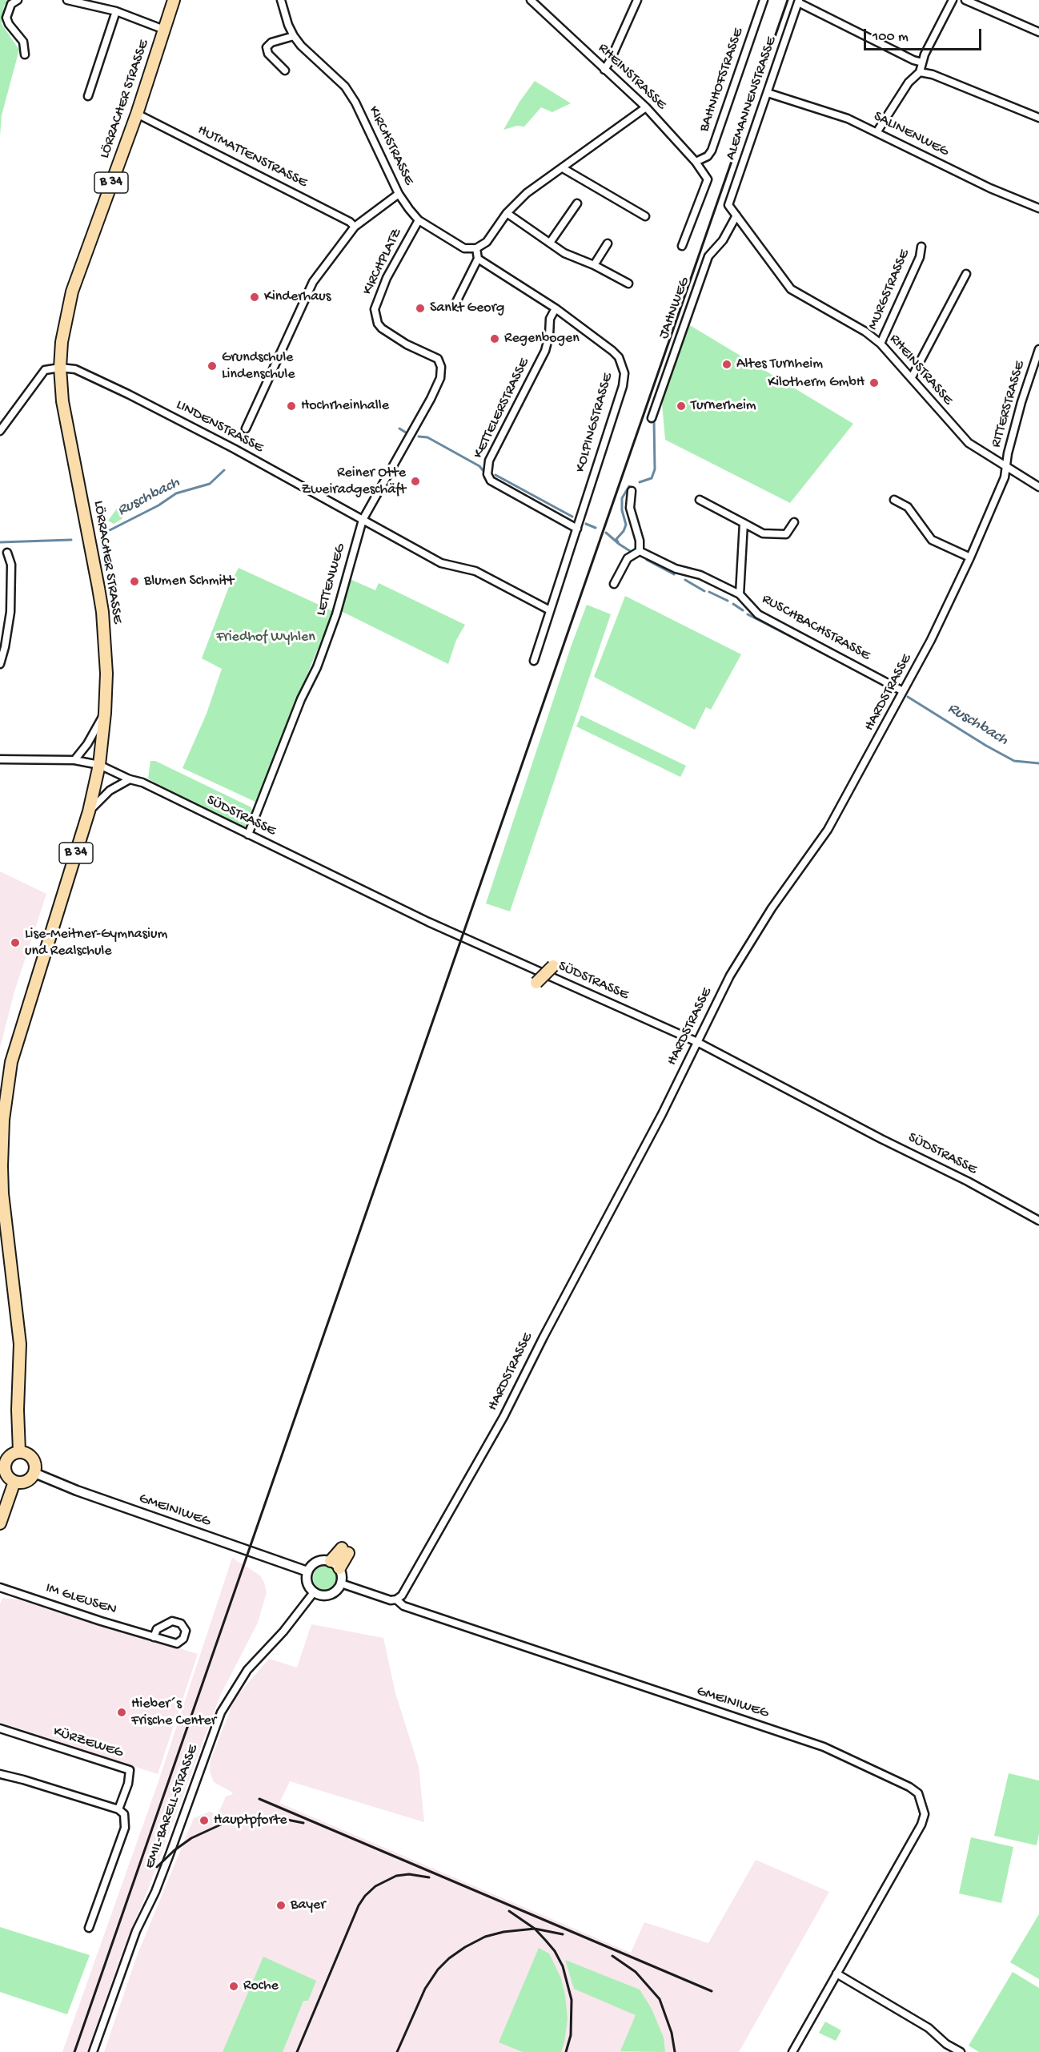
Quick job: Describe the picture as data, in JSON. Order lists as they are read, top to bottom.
{
  "streets": {
    "main road": ["LÖRRACHER STRASSE", "B 34"],
    "street": [
      "RHEINSTRASSE",
      "BAHNHOFSTRASSE",
      "ALEMANNENSTRASSE",
      "SALINENWEG",
      "KIRCHSTRASSE",
      "HUTMATTENSTRASSE",
      "KIRCHPLATZ",
      "MURGSTRASSE",
      "JAHNWEG",
      "RITTERSTRASSE",
      "KETTELERSTRASSE",
      "KOLPINGSTRASSE",
      "LINDENSTRASSE",
      "LETTENWEG",
      "RUSCHBACHSTRASSE",
      "HARDSTRASSE",
      "SÜDSTRASSE",
      "GMEINIWEG",
      "IM GLEUSEN",
      "KÜRZEWEG",
      "EMIL-BARELL-STRASSE"
    ]
  },
  "crossings": [
    ["RHEINSTRASSE", "BAHNHOFSTRASSE"],
    ["RHEINSTRASSE", "ALEMANNENSTRASSE"],
    ["RHEINSTRASSE", "MURGSTRASSE"],
    ["RHEINSTRASSE", "JAHNWEG"],
    ["RHEINSTRASSE", "RITTERSTRASSE"],
    ["RHEINSTRASSE", "HARDSTRASSE"],
    ["ALEMANNENSTRASSE", "SALINENWEG"],
    ["LÖRRACHER STRASSE", "HUTMATTENSTRASSE"],
    ["LÖRRACHER STRASSE", "LINDENSTRASSE"],
    ["LÖRRACHER STRASSE", "SÜDSTRASSE"],
    ["LÖRRACHER STRASSE", "GMEINIWEG"],
    ["KIRCHSTRASSE", "KIRCHPLATZ"],
    ["KIRCHPLATZ", "LETTENWEG"],
    ["RITTERSTRASSE", "HARDSTRASSE"],
    ["KETTELERSTRASSE", "KOLPINGSTRASSE"],
    ["KOLPINGSTRASSE", "LINDENSTRASSE"],
    ["LINDENSTRASSE", "LETTENWEG"],
    ["LETTENWEG", "SÜDSTRASSE"],
    ["RUSCHBACHSTRASSE", "HARDSTRASSE"],
    ["HARDSTRASSE", "SÜDSTRASSE"],
    ["HARDSTRASSE", "GMEINIWEG"],
    ["GMEINIWEG", "EMIL-BARELL-STRASSE"]
  ],
  "water": ["Ruschbach"],
  "parks": ["Friedhof Wyhlen"],
  "places": [
    "Kinderhaus",
    "Sankt Georg",
    "Regenbogen",
    "Altes Turnheim",
    "Grundschule Lindenschule",
    "Kilotherm GmbH",
    "Hochrheinhalle",
    "Turnerheim",
    "Reiner Otte Zweiradgeschäft",
    "Blumen Schmitt",
    "Lise-Meitner-Gymnasium und Realschule",
    "Hieber´s Frische Center",
    "Hauptpforte",
    "Bayer",
    "Roche"
  ],
  "scale_bar": "100 m"
}
